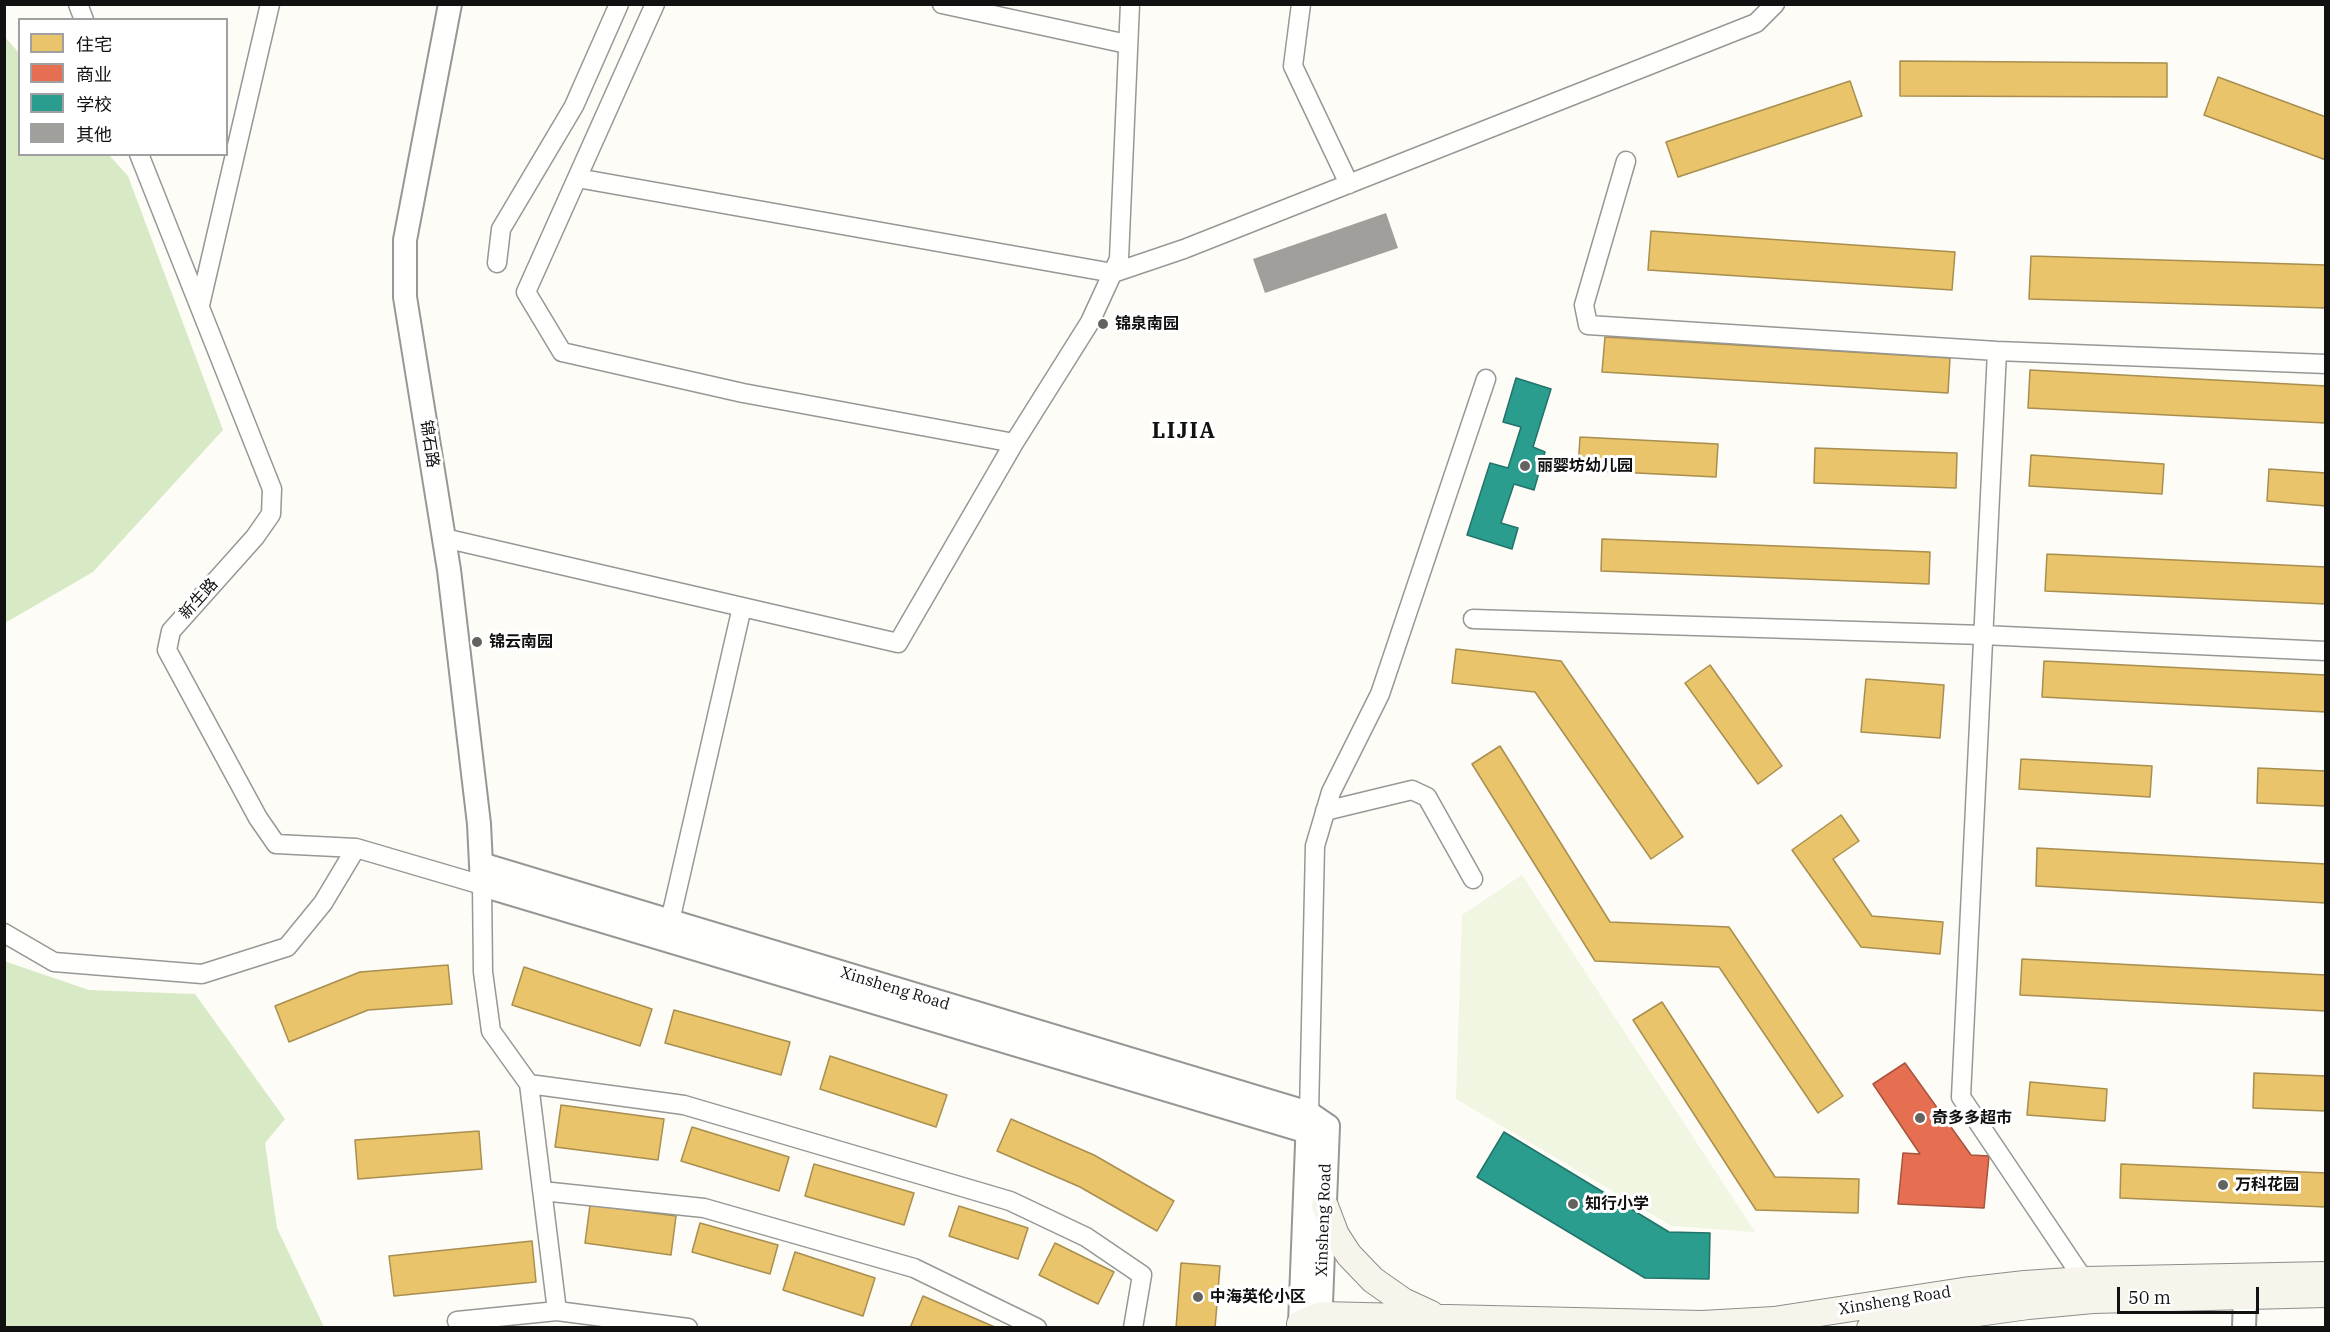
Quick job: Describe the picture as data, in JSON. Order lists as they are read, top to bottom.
{
  "streets": {
    "main road": ["Xinsheng Road"],
    "street": ["锦石路", "新生路"]
  },
  "crossings": [
    ["锦石路", "新生路"],
    ["锦石路", "Xinsheng Road"],
    ["新生路", "Xinsheng Road"]
  ],
  "districts": ["LIJIA"],
  "places": [
    "锦泉南园",
    "丽婴坊幼儿园",
    "锦云南园",
    "奇多多超市",
    "万科花园",
    "知行小学",
    "中海英伦小区"
  ],
  "legend": [
    "住宅",
    "商业",
    "学校",
    "其他"
  ],
  "scale_bar": "50 m"
}
